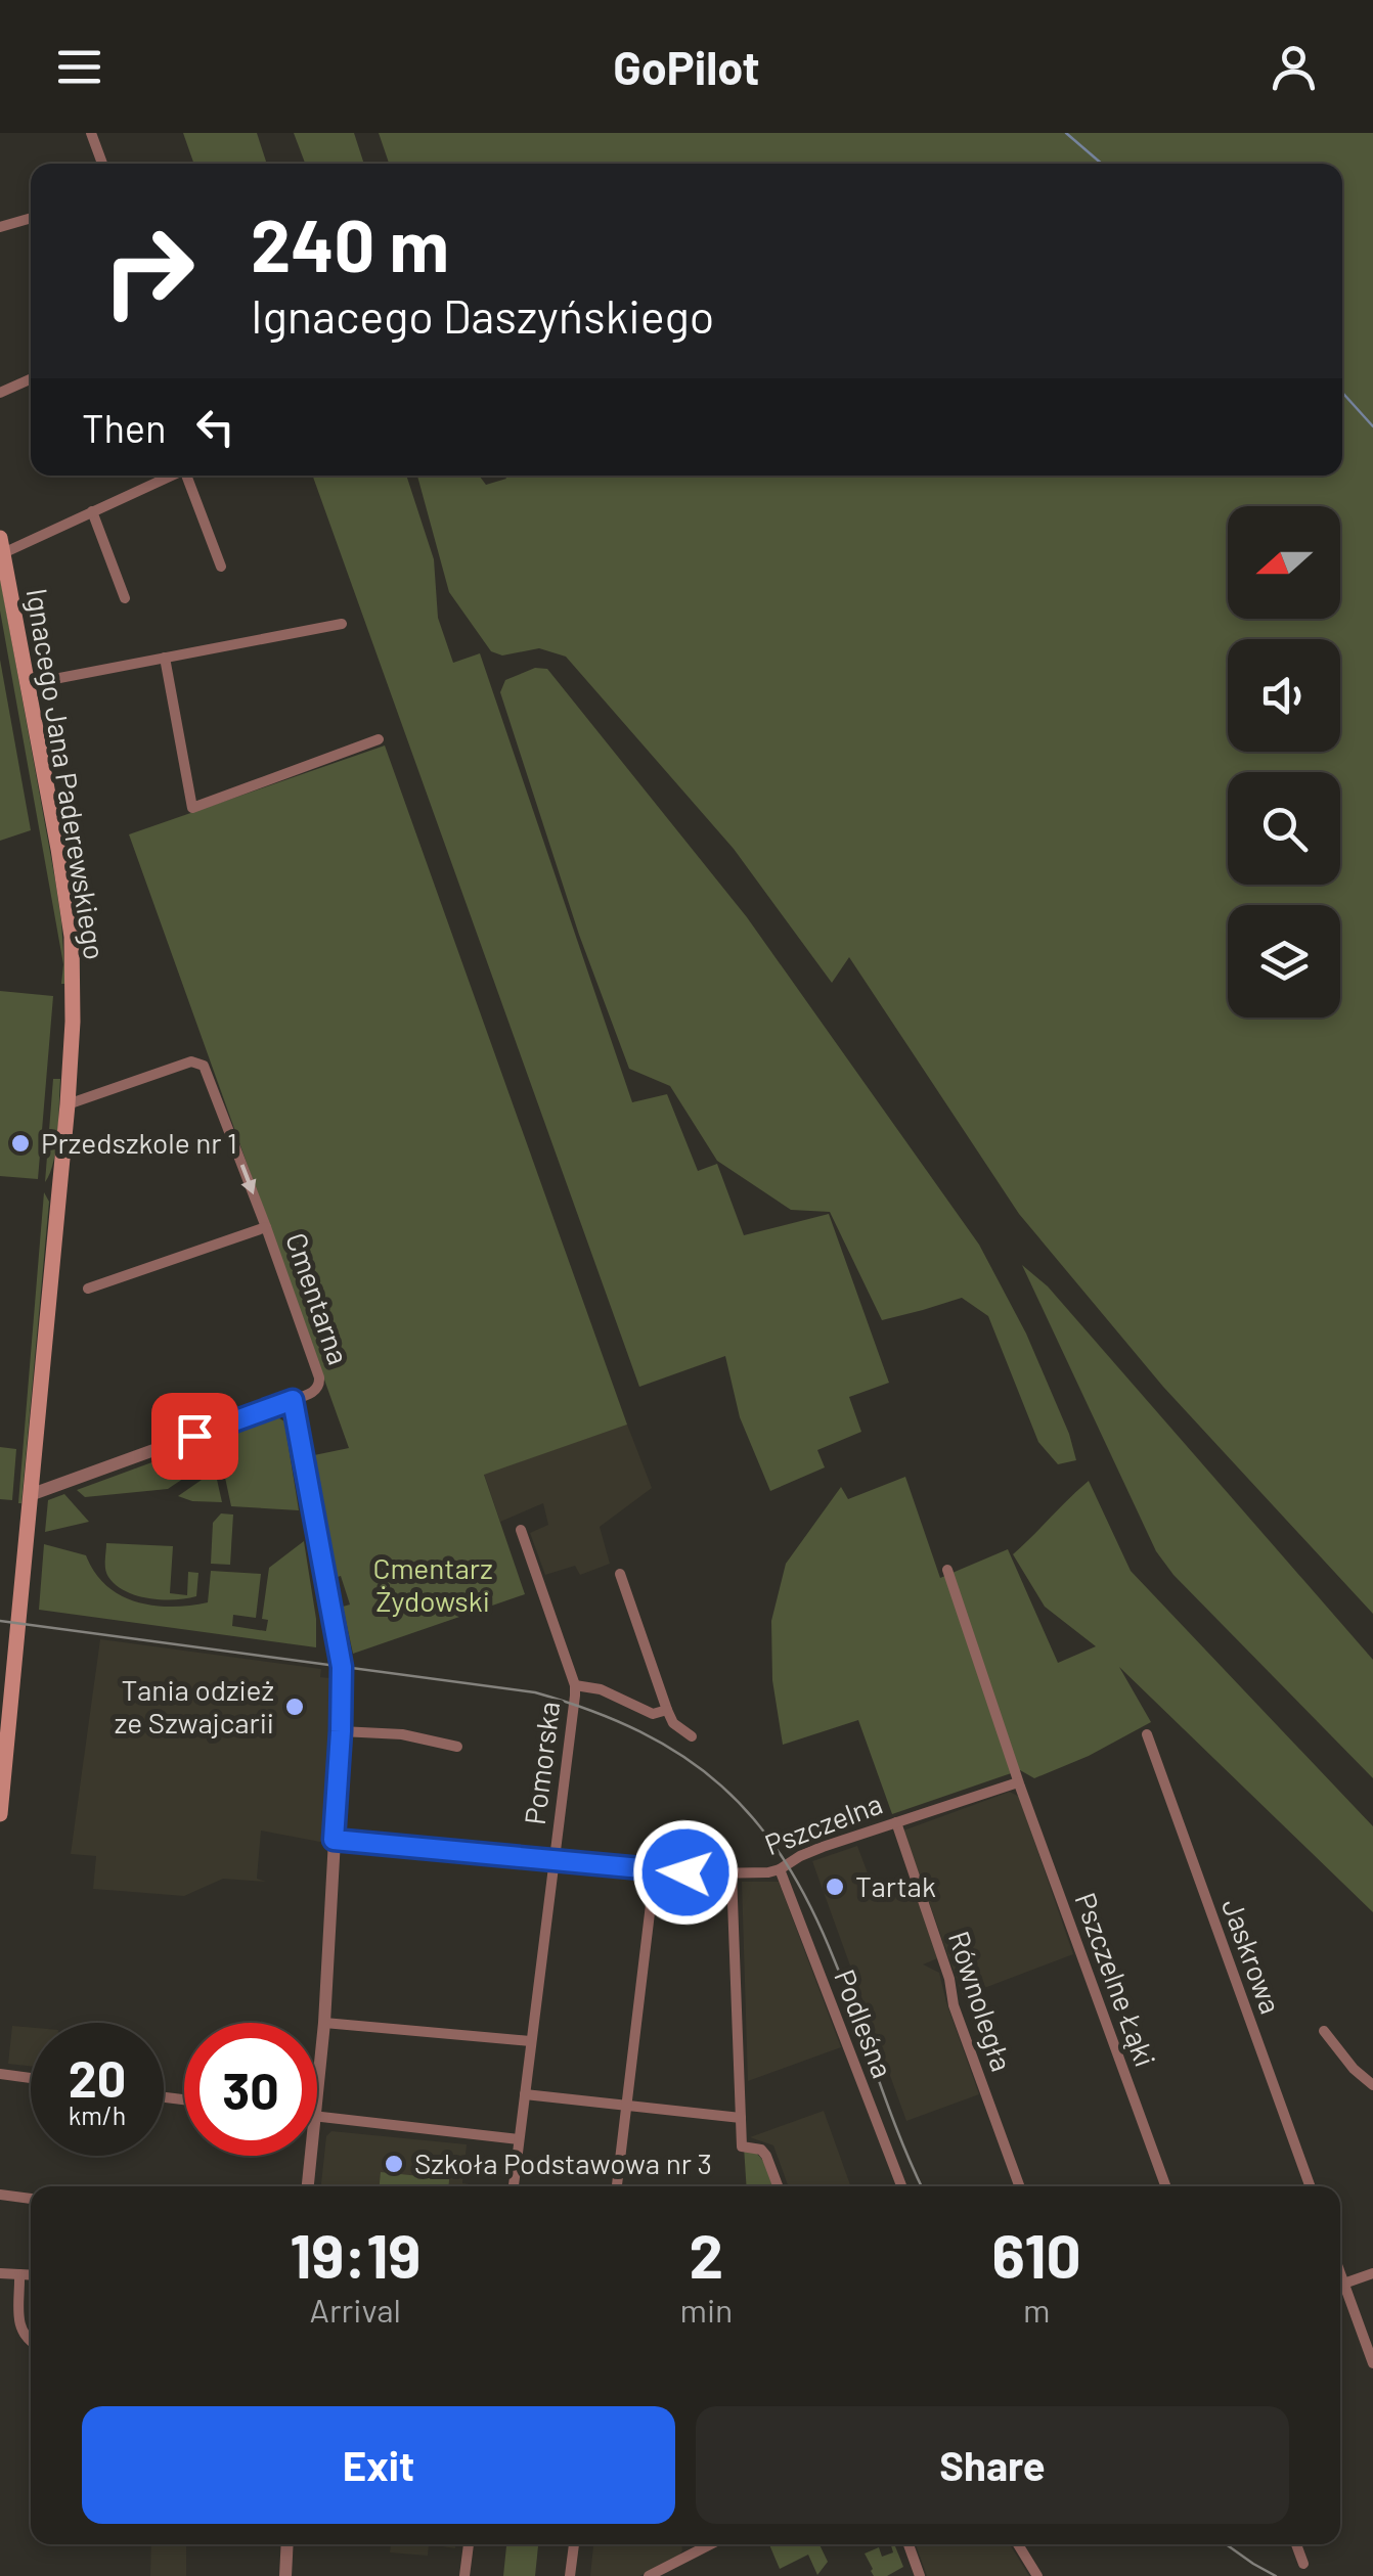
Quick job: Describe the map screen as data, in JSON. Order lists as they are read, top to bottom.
{
  "streets": {
    "main road": ["Ignacego Jana Paderewskiego"],
    "street": [
      "Cmentarna",
      "Pomorska",
      "Pszczelna",
      "Jaskrowa",
      "Pszczelne Łąki",
      "Równoległa",
      "Podleśna"
    ]
  },
  "crossings": [
    ["Ignacego Jana Paderewskiego", "Cmentarna"],
    ["Pomorska", "Pszczelna"],
    ["Pszczelna", "Pszczelne Łąki"],
    ["Pszczelna", "Równoległa"],
    ["Pszczelna", "Podleśna"]
  ],
  "parks": ["Cmentarz Żydowski"],
  "places": [
    "Przedszkole nr 1",
    "Tania odzież ze Szwajcarii",
    "Tartak",
    "Szkoła Podstawowa nr 3"
  ],
  "north": "left",
  "page": {
    "header": "GoPilot",
    "turn": ["240 m", "Ignacego Daszyńskiego"],
    "then": "Then",
    "speed": "20 km/h",
    "limit": "30",
    "eta": [
      "19:19",
      "Arrival",
      "2",
      "min",
      "610",
      "m"
    ],
    "buttons": ["Exit", "Share"]
  }
}
